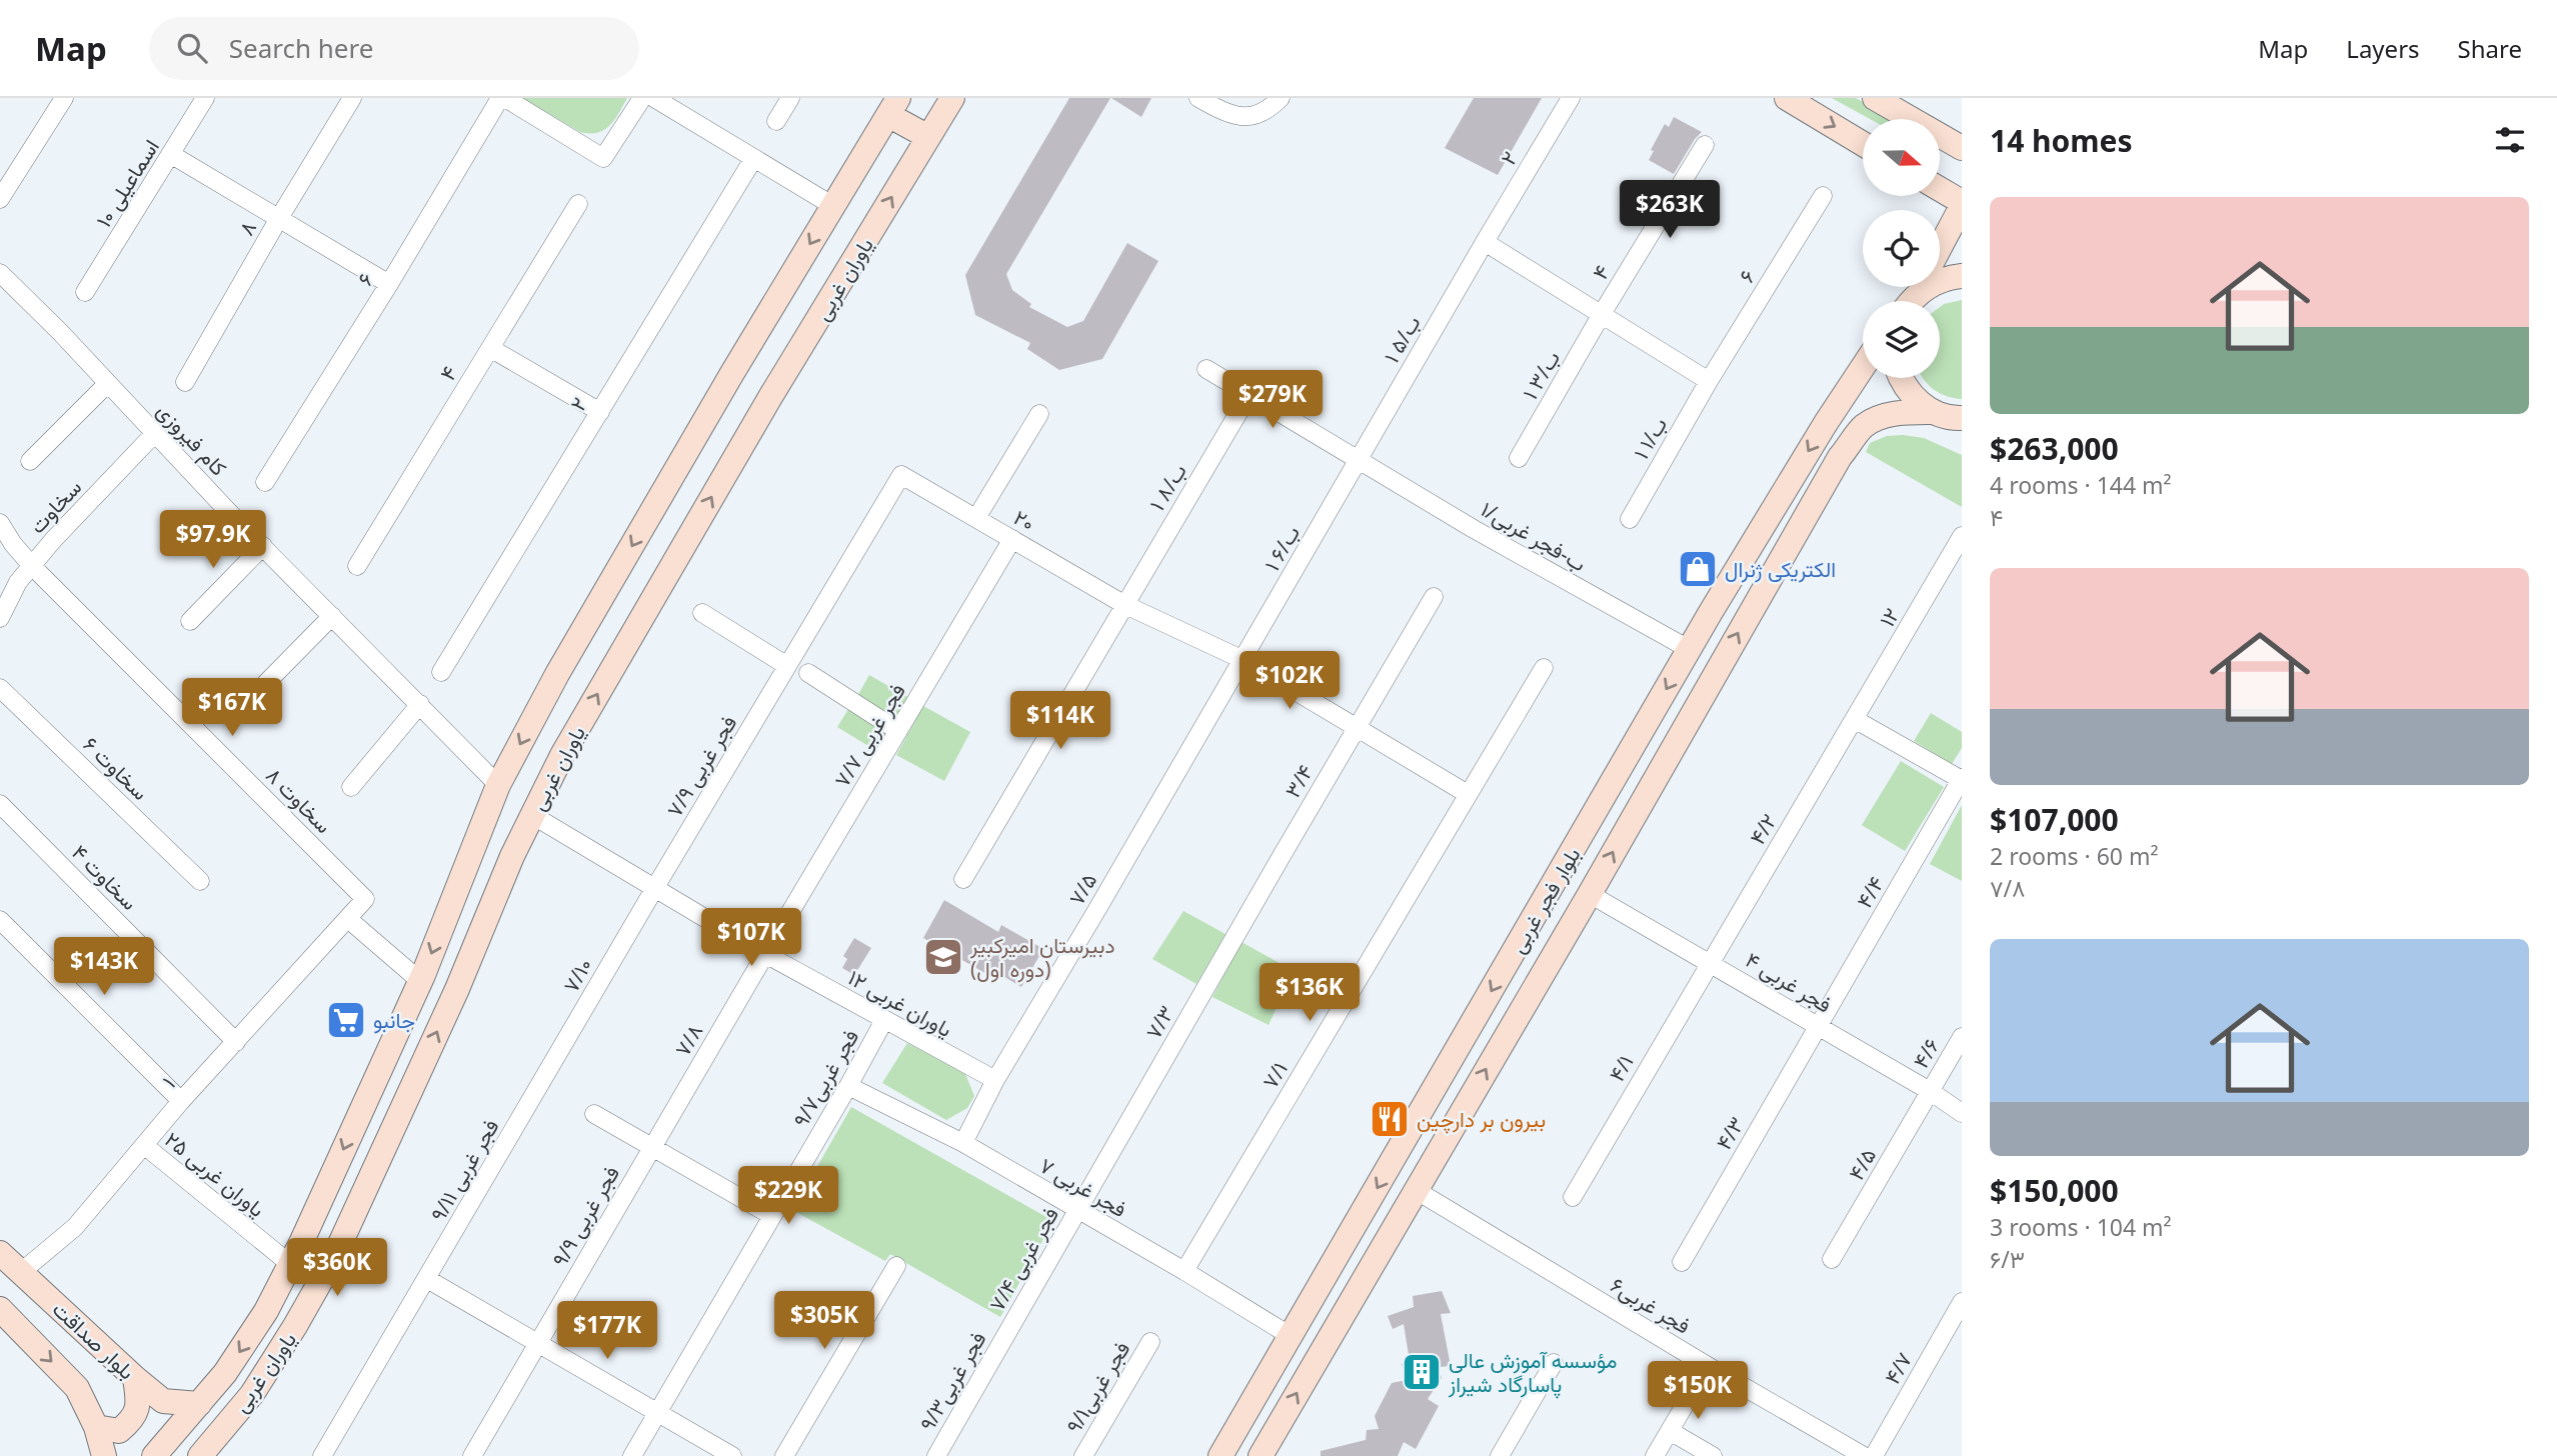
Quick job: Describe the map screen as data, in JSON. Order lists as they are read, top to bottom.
{
  "streets": {
    "main road": ["یاوران غربی", "بلوار فجر غربی", "بلوار صداقت"],
    "street": [
      "۲",
      "اسماعیلی ۱۰",
      "۸",
      "۴",
      "۶",
      "۱ ب/۵",
      "۱ ب/۳",
      "۱ ب/۱",
      "کام فیروزی",
      "۱ ب/۸",
      "سخاوت",
      "۲۰",
      "۱/ب-فجر غربی",
      "۱ ب/۶",
      "۱۲",
      "۷/۷ فجر غربی",
      "۷/۹ فجر غربی",
      "سخاوت ۶",
      "۳/۴",
      "سخاوت ۸",
      "۴/۲",
      "سخاوت ۴",
      "۷/۵",
      "۴/۴",
      "۷/۱۰",
      "۴ فجر غربی",
      "۱۲ یاوران غربی",
      "۷/۳",
      "۷/۸",
      "۴/۶",
      "۴/۱",
      "۷/۱",
      "فجر غربی۹/۷",
      "۱",
      "۴/۳",
      "۴/۵",
      "۹/۱۱ فجر غربی",
      "یاوران غربی ۲۵",
      "۷ فجر غربی",
      "۹/۹ فجر غربی",
      "۷/۴ فجر غربی",
      "فجر غربی۶",
      "۴/۷",
      "فجر غربی۹/۳",
      "فجر غربی۹/۱"
    ]
  },
  "crossings": [
    ["۲", "۱ ب/۵"],
    ["۴", "۱ ب/۳"],
    ["۶", "۱ ب/۱"],
    ["یاوران غربی", "کام فیروزی"],
    ["یاوران غربی", "۱۲ یاوران غربی"],
    ["یاوران غربی", "یاوران غربی ۲۵"],
    ["یاوران غربی", "بلوار صداقت"],
    ["۱ ب/۵", "۱/ب-فجر غربی"],
    ["۱ ب/۵", "۱ ب/۶"],
    ["کام فیروزی", "سخاوت"],
    ["۱ ب/۸", "۲۰"],
    ["۱ ب/۸", "۱/ب-فجر غربی"],
    ["سخاوت", "سخاوت ۸"],
    ["۲۰", "۱ ب/۶"],
    ["۲۰", "۷/۷ فجر غربی"],
    ["۲۰", "۷/۹ فجر غربی"],
    ["۲۰", "۳/۴"],
    ["۲۰", "۷/۵"],
    ["۲۰", "۷/۱"],
    ["۱/ب-فجر غربی", "۱ ب/۶"],
    ["۱/ب-فجر غربی", "بلوار فجر غربی"],
    ["۱ ب/۶", "۷/۵"],
    ["۱۲", "۴/۲"],
    ["۷/۷ فجر غربی", "۱۲ یاوران غربی"],
    ["۷/۷ فجر غربی", "۷/۸"],
    ["۷/۹ فجر غربی", "۷/۱۰"],
    ["۷/۹ فجر غربی", "۱۲ یاوران غربی"],
    ["۳/۴", "۷/۳"],
    ["سخاوت ۸", "۱"],
    ["۴/۲", "۴ فجر غربی"],
    ["۴/۲", "۴/۱"],
    ["سخاوت ۴", "۱"],
    ["۷/۵", "۱۲ یاوران غربی"],
    ["۷/۵", "۷ فجر غربی"],
    ["۴/۴", "۴ فجر غربی"],
    ["۴/۴", "۴/۳"],
    ["بلوار فجر غربی", "۴ فجر غربی"],
    ["بلوار فجر غربی", "۷ فجر غربی"],
    ["بلوار فجر غربی", "فجر غربی۶"],
    ["۷/۱۰", "۱۲ یاوران غربی"],
    ["۷/۱۰", "۹/۱۱ فجر غربی"],
    ["۴ فجر غربی", "۴/۶"],
    ["۴ فجر غربی", "۴/۱"],
    ["۴ فجر غربی", "۴/۳"],
    ["۴ فجر غربی", "۴/۵"],
    ["۱۲ یاوران غربی", "۷/۸"],
    ["۱۲ یاوران غربی", "فجر غربی۹/۷"],
    ["۷/۳", "۷ فجر غربی"],
    ["۷/۳", "۷/۴ فجر غربی"],
    ["۷/۸", "۹/۹ فجر غربی"],
    ["۴/۶", "۴/۵"],
    ["۷/۱", "۷ فجر غربی"],
    ["فجر غربی۹/۷", "۷ فجر غربی"],
    ["۱", "یاوران غربی ۲۵"],
    ["۱", "بلوار صداقت"],
    ["۷ فجر غربی", "۷/۴ فجر غربی"],
    ["۷/۴ فجر غربی", "فجر غربی۹/۳"]
  ],
  "places": {
    "shop": ["الکتریکی ژنرال"],
    "school or university": ["دبیرستان امیرکبیر (دوره اول)"],
    "supermarket": ["جانبو"],
    "restaurant": ["بیرون بر دارچین"],
    "building": ["مؤسسه آموزش عالی پاسارگاد شیراز"]
  },
  "north": "right",
  "page": {
    "header": "Map",
    "search": "Search here",
    "nav": ["Map", "Layers", "Share"],
    "heading": "14 homes",
    "price": [
      "$263K",
      "$279K",
      "$97.9K",
      "$102K",
      "$167K",
      "$114K",
      "$107K",
      "$143K",
      "$136K",
      "$229K",
      "$360K",
      "$305K",
      "$177K",
      "$150K"
    ],
    "list": [
      {
        "name": "$263,000",
        "note": "4 rooms · 144 m² · ۴"
      },
      {
        "name": "$107,000",
        "note": "2 rooms · 60 m² · ۷/۸"
      },
      {
        "name": "$150,000",
        "note": "3 rooms · 104 m² · ۶/۳"
      }
    ]
  }
}
